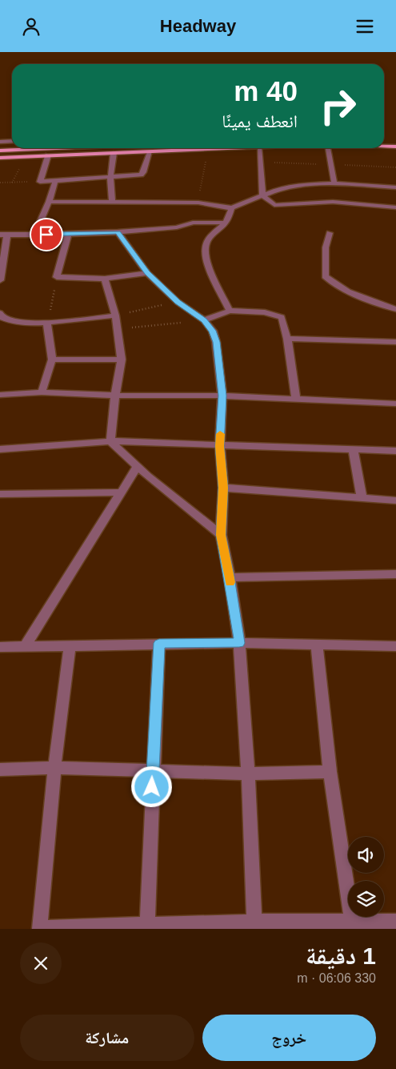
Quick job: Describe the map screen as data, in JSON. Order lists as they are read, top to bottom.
{
  "page": {
    "header": "Headway",
    "turn": ["40 m", "انعطف يمينًا"],
    "heading": ["1 دقيقة", "330 m · 06:06"],
    "buttons": ["خروج", "مشاركة"]
  }
}
